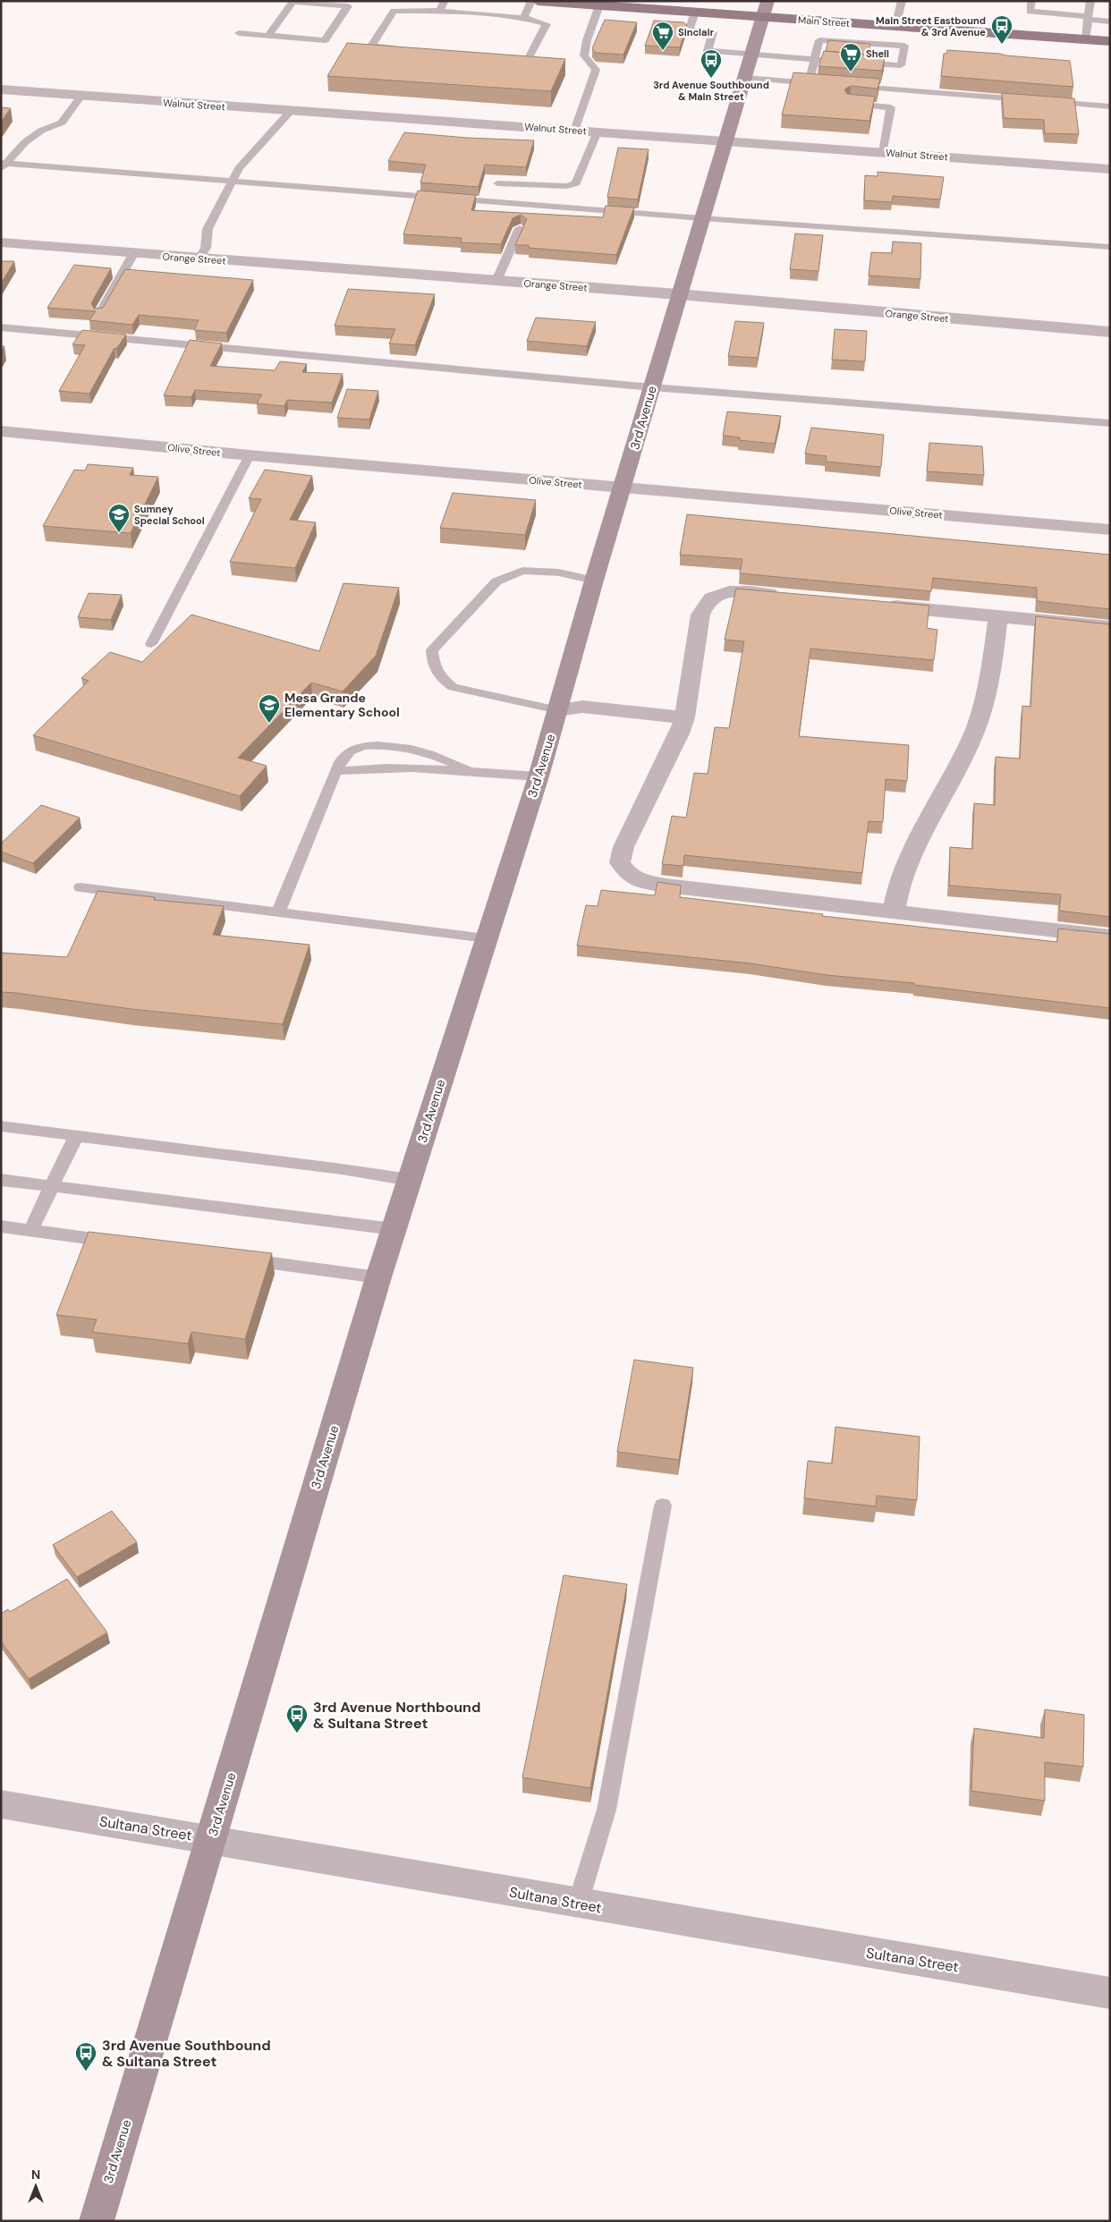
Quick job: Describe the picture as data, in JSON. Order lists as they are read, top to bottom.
{
  "streets": {
    "main road": ["Main Street"],
    "street": [
      "Walnut Street",
      "Orange Street",
      "3rd Avenue",
      "Olive Street",
      "Sultana Street"
    ]
  },
  "crossings": [
    ["Main Street", "3rd Avenue"],
    ["Walnut Street", "3rd Avenue"],
    ["Orange Street", "3rd Avenue"],
    ["3rd Avenue", "Olive Street"],
    ["3rd Avenue", "Sultana Street"]
  ],
  "places": {
    "bus stop": [
      "Main Street Eastbound & 3rd Avenue",
      "3rd Avenue Southbound & Main Street",
      "3rd Avenue Northbound & Sultana Street",
      "3rd Avenue Southbound & Sultana Street"
    ],
    "supermarket": ["Sinclair", "Shell"],
    "school or university": ["Sumney Special School", "Mesa Grande Elementary School"]
  },
  "north": "top"
}
